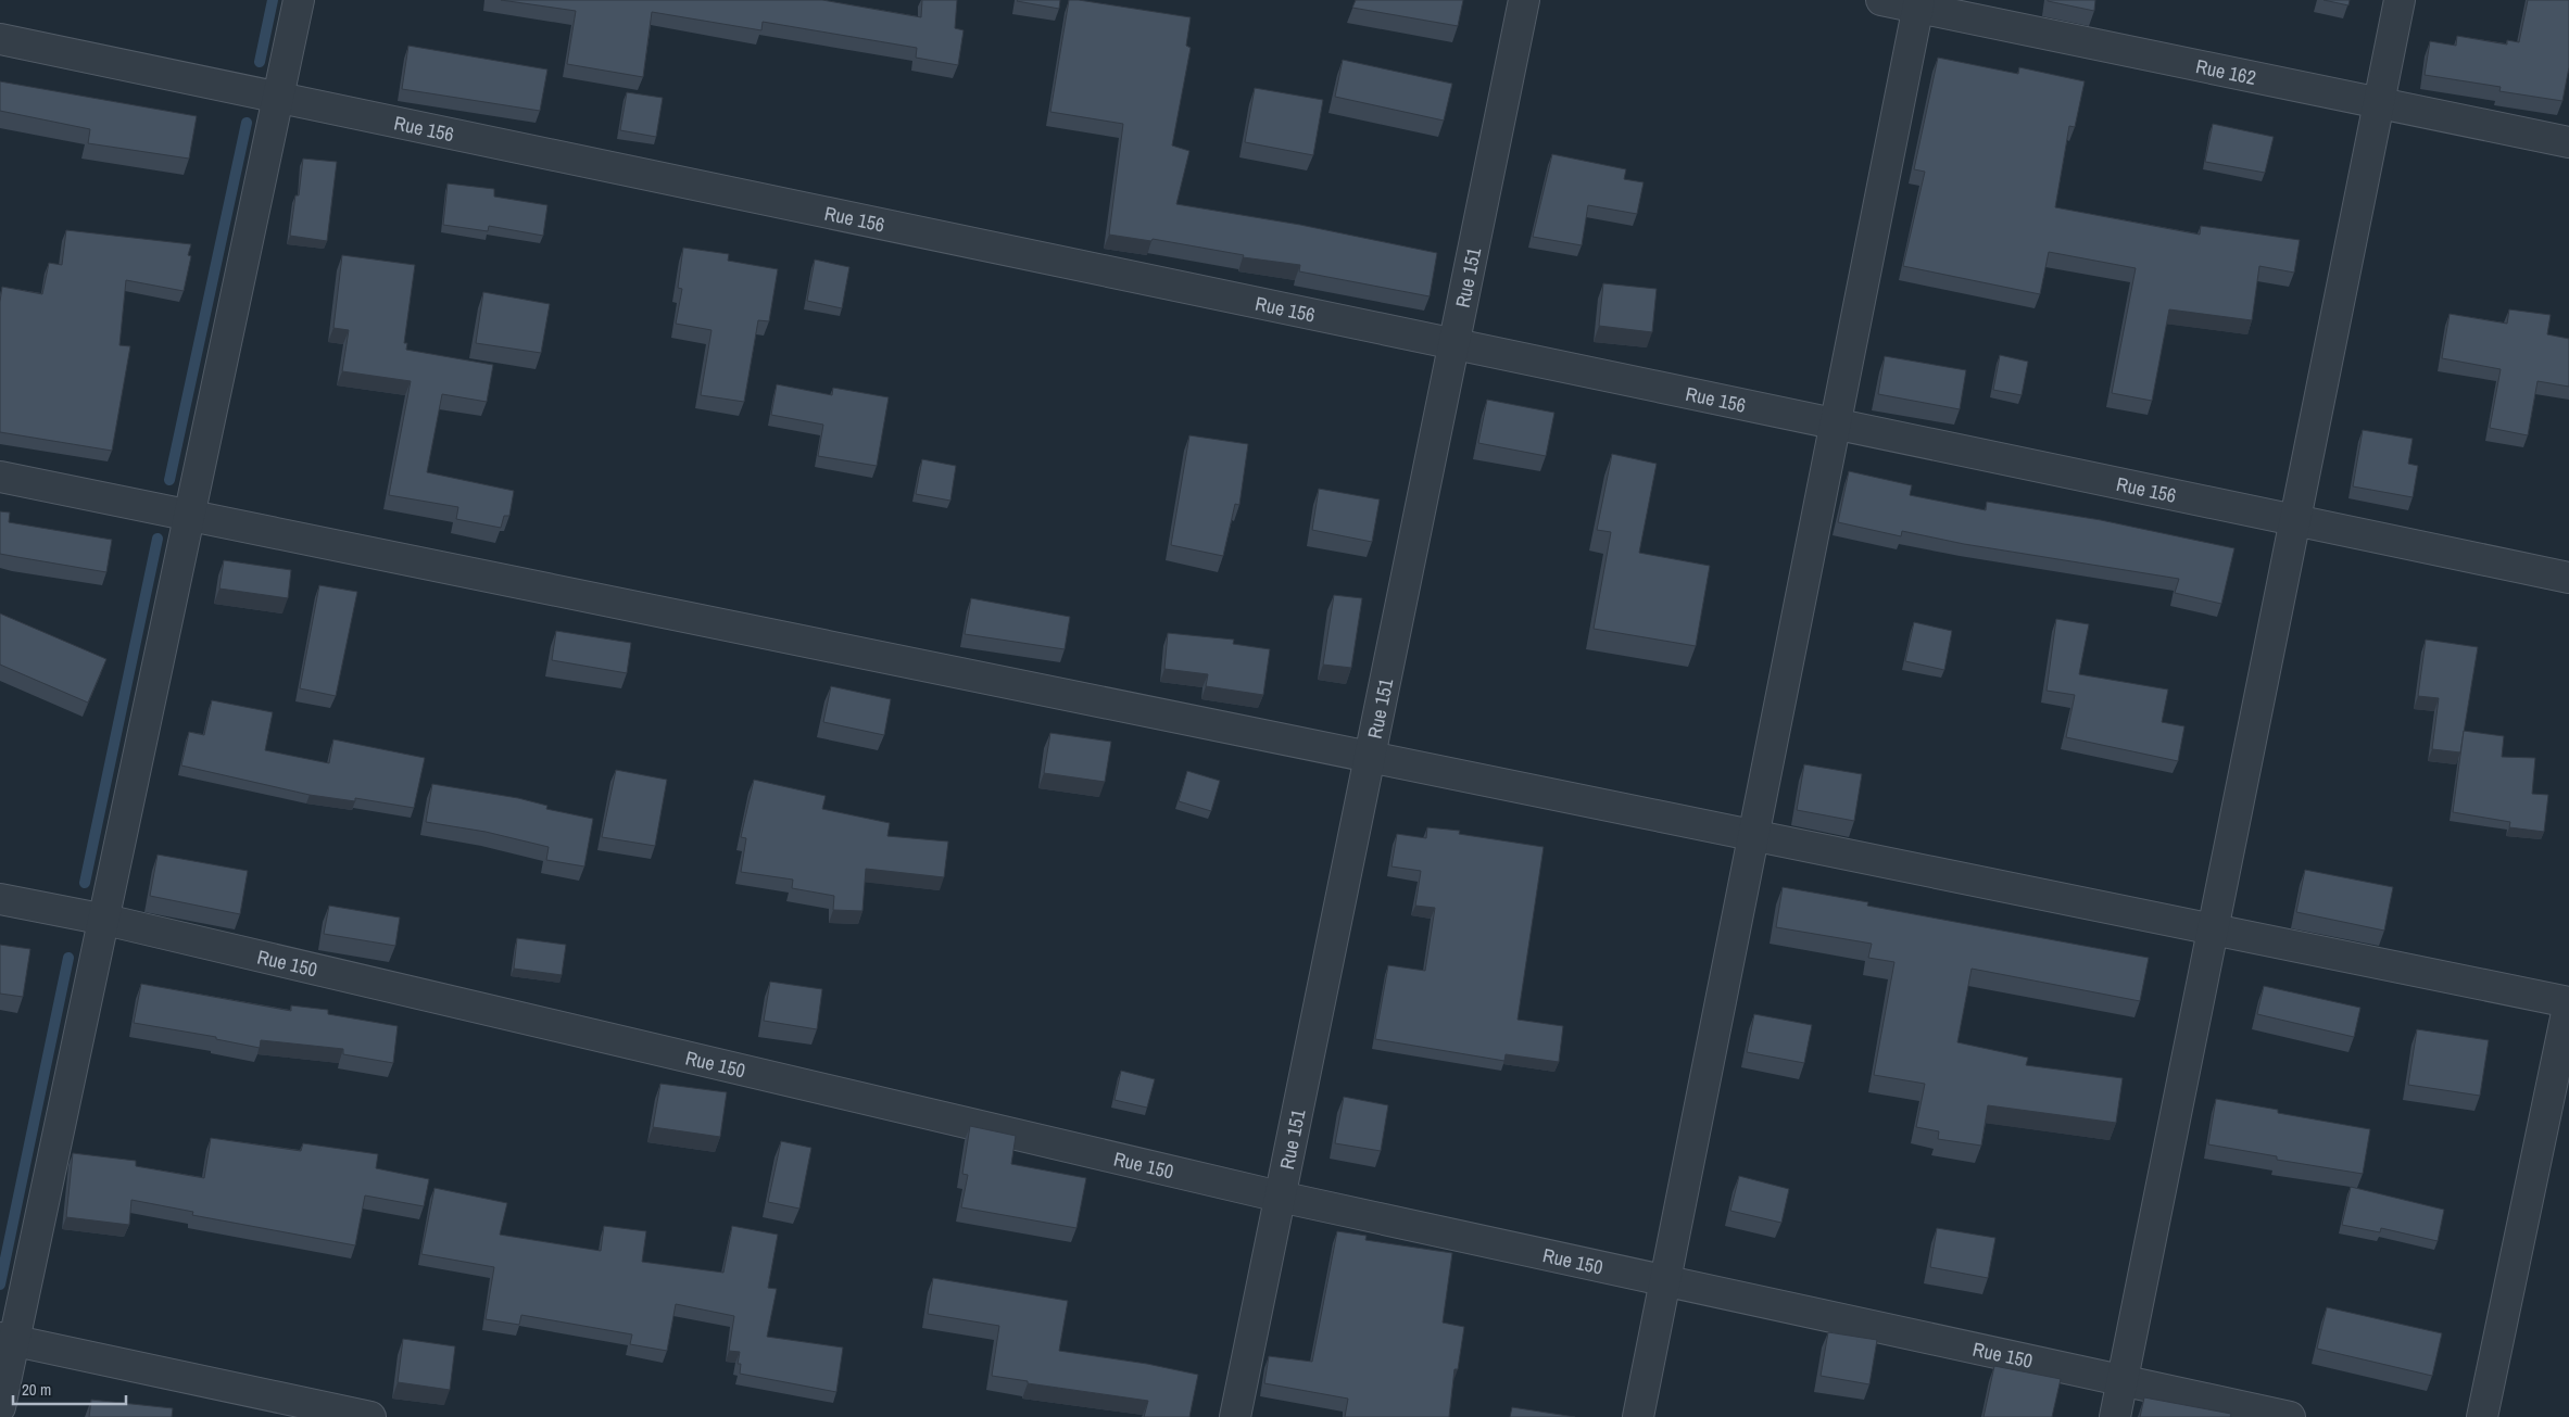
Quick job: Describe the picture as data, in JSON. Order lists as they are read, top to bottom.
{
  "streets": {
    "street": [
      "Rue 162",
      "Rue 156",
      "Rue 151",
      "Rue 150"
    ]
  },
  "crossings": [
    ["Rue 156", "Rue 151"],
    ["Rue 151", "Rue 150"]
  ],
  "scale_bar": "20 m"
}
